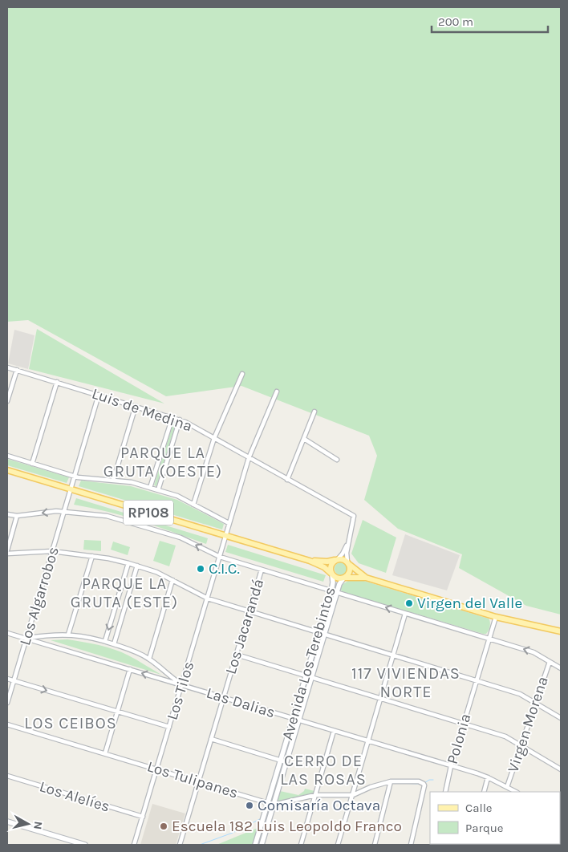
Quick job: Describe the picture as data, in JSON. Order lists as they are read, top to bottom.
{
  "streets": {
    "main road": ["RP108", "Avenida Los Terebintos"],
    "street": [
      "Luis de Medina",
      "Los Algarrobos",
      "Los Jacarandá",
      "Los Tilos",
      "Las Dalias",
      "Virgen Morena",
      "Polonia",
      "Los Tulipanes",
      "Los Alelíes"
    ]
  },
  "crossings": [
    ["Luis de Medina", "Los Algarrobos"],
    ["Luis de Medina", "Los Tilos"],
    ["RP108", "Los Algarrobos"],
    ["RP108", "Avenida Los Terebintos"],
    ["RP108", "Los Tilos"],
    ["RP108", "Polonia"],
    ["Los Algarrobos", "Las Dalias"],
    ["Los Jacarandá", "Las Dalias"],
    ["Los Jacarandá", "Los Tulipanes"],
    ["Avenida Los Terebintos", "Las Dalias"],
    ["Avenida Los Terebintos", "Los Tulipanes"],
    ["Los Tilos", "Las Dalias"],
    ["Los Tilos", "Los Tulipanes"],
    ["Los Tilos", "Los Alelíes"],
    ["Las Dalias", "Virgen Morena"],
    ["Las Dalias", "Polonia"]
  ],
  "districts": [
    "PARQUE LA GRUTA (OESTE)",
    "PARQUE LA GRUTA (ESTE)",
    "117 VIVIENDAS NORTE",
    "LOS CEIBOS",
    "CERRO DE LAS ROSAS"
  ],
  "places": [
    "C.I.C.",
    "Virgen del Valle",
    "Comisaría Octava",
    "Escuela 182 Luis Leopoldo Franco"
  ],
  "legend": ["Calle", "Parque"],
  "scale_bar": "200 m",
  "north": "right"
}
